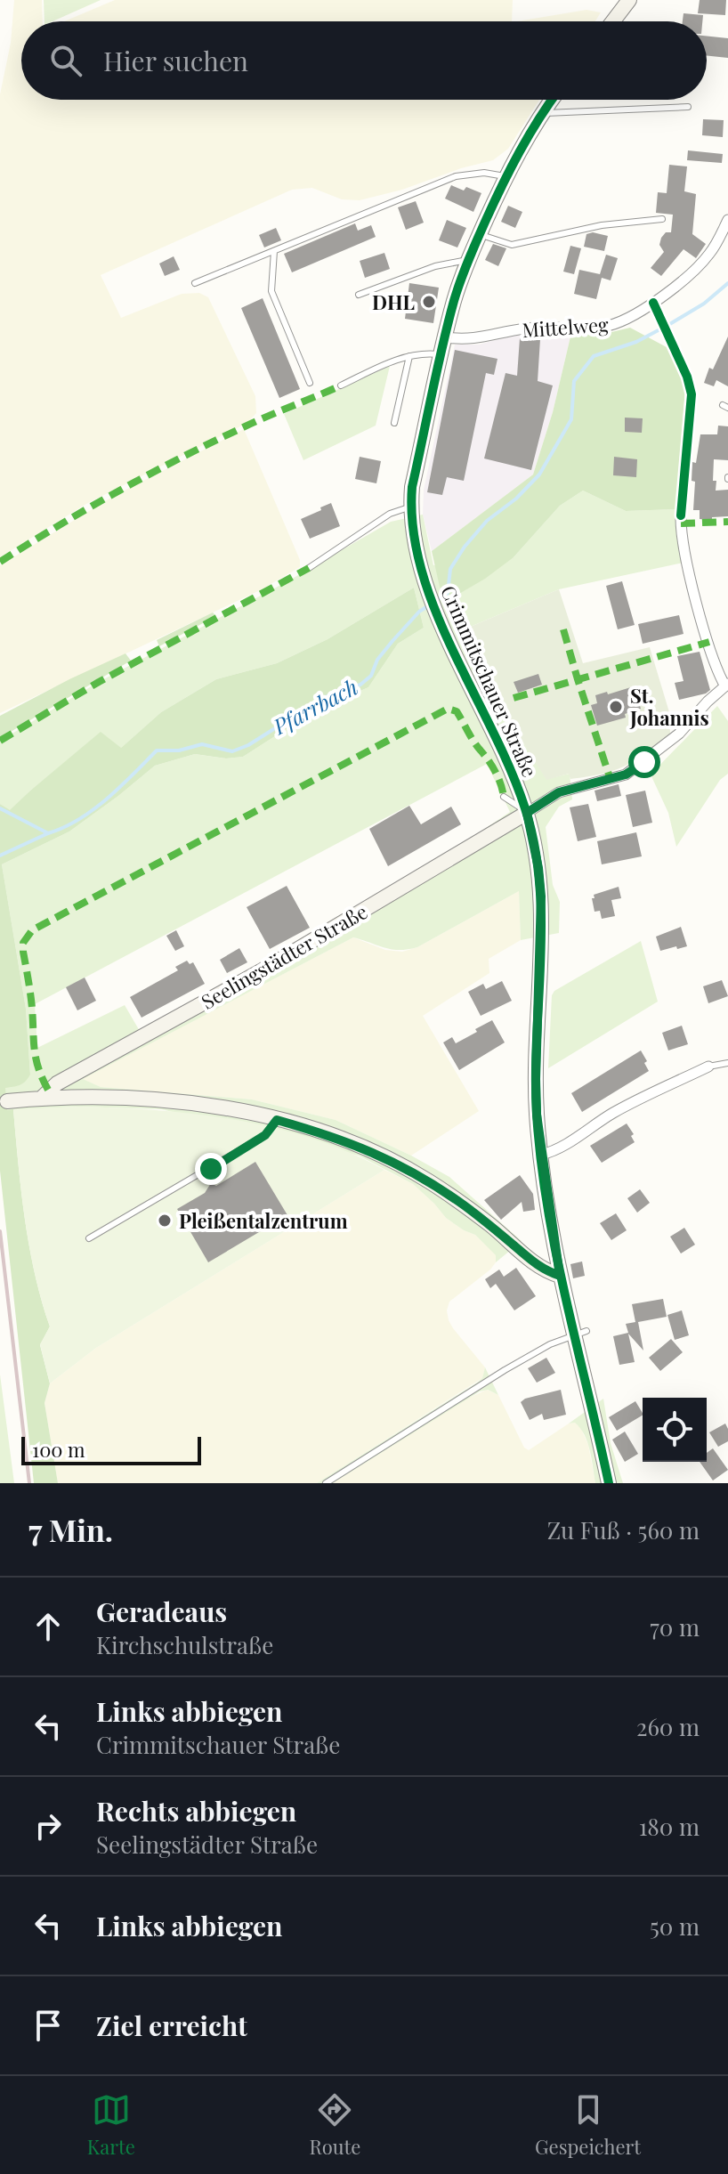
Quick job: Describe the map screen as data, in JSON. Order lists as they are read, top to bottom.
{
  "streets": {
    "street": ["Mittelweg", "Crimmitschauer Straße", "Seelingstädter Straße"]
  },
  "crossings": [
    ["Mittelweg", "Crimmitschauer Straße"],
    ["Crimmitschauer Straße", "Seelingstädter Straße"]
  ],
  "water": ["Pfarrbach"],
  "places": ["DHL", "St. Johannis", "Pleißentalzentrum"],
  "scale_bar": "100 m",
  "page": {
    "search": "Hier suchen",
    "scale": "100 m",
    "heading": ["7 Min.", "Zu Fuß · 560 m"],
    "list": [
      ["Geradeaus", "Kirchschulstraße", "70 m"],
      ["Links abbiegen", "Crimmitschauer Straße", "260 m"],
      ["Rechts abbiegen", "Seelingstädter Straße", "180 m"],
      ["Links abbiegen", "50 m"],
      "Ziel erreicht"
    ],
    "nav": ["Karte", "Route", "Gespeichert"]
  }
}
